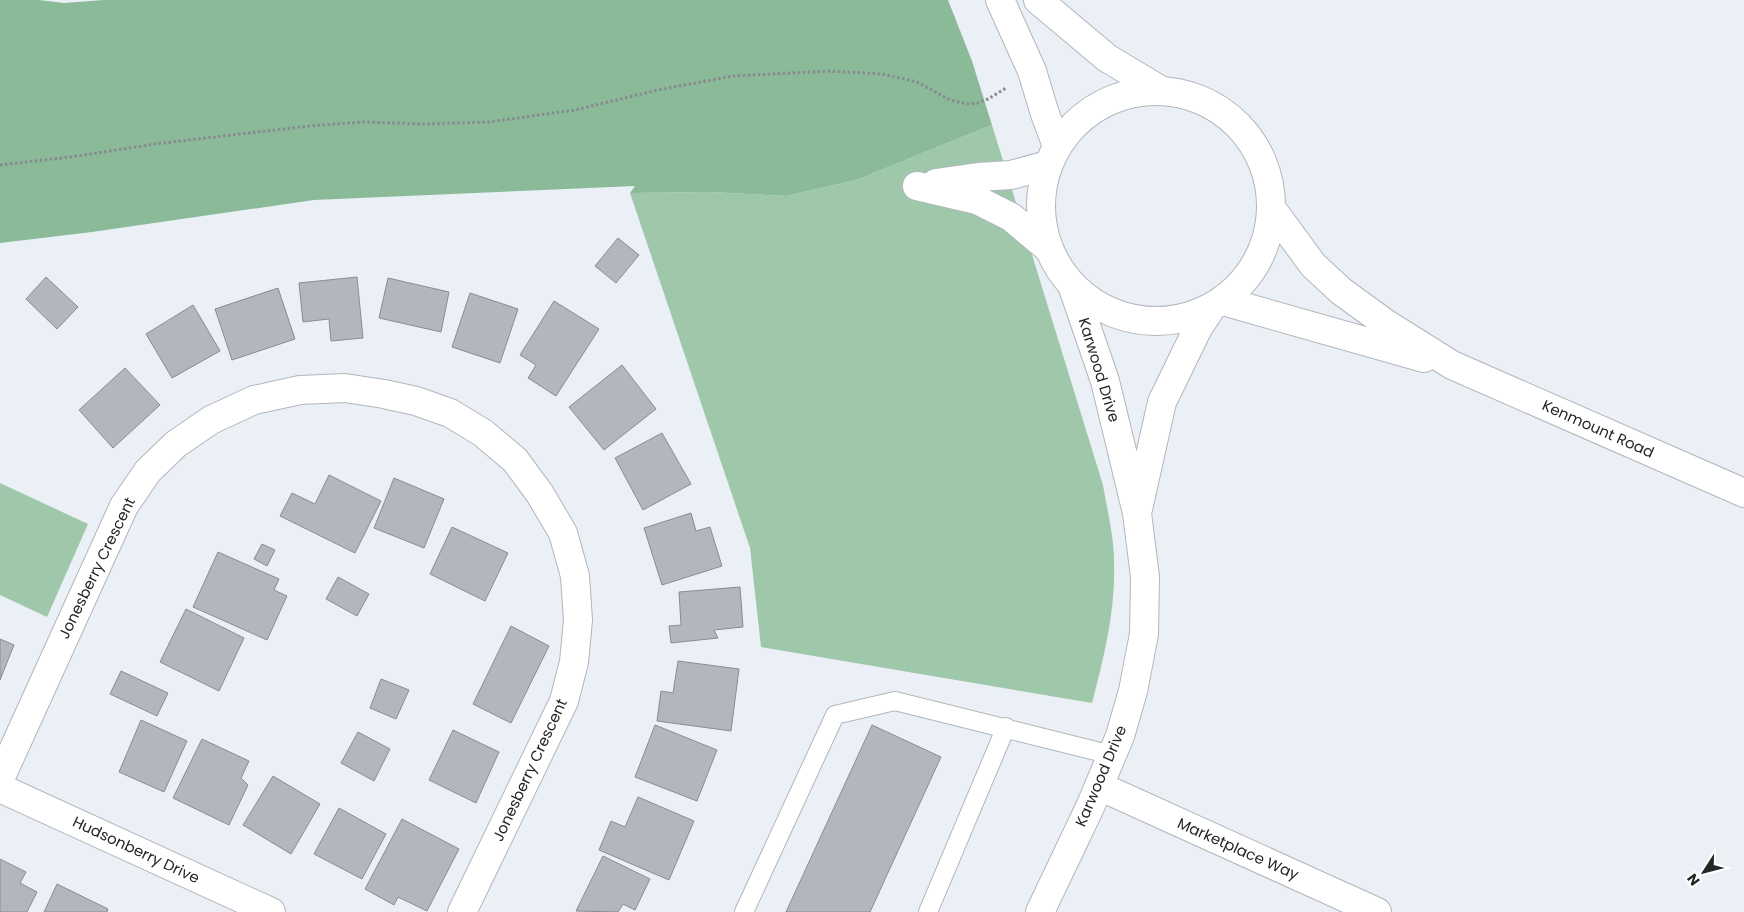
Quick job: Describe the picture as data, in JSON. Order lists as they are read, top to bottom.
{
  "streets": {
    "main road": [
      "Karwood Drive",
      "Kenmount Road",
      "Jonesberry Crescent",
      "Marketplace Way",
      "Hudsonberry Drive"
    ]
  },
  "crossings": [
    ["Karwood Drive", "Kenmount Road"],
    ["Karwood Drive", "Marketplace Way"]
  ],
  "north": "bottom left"
}
